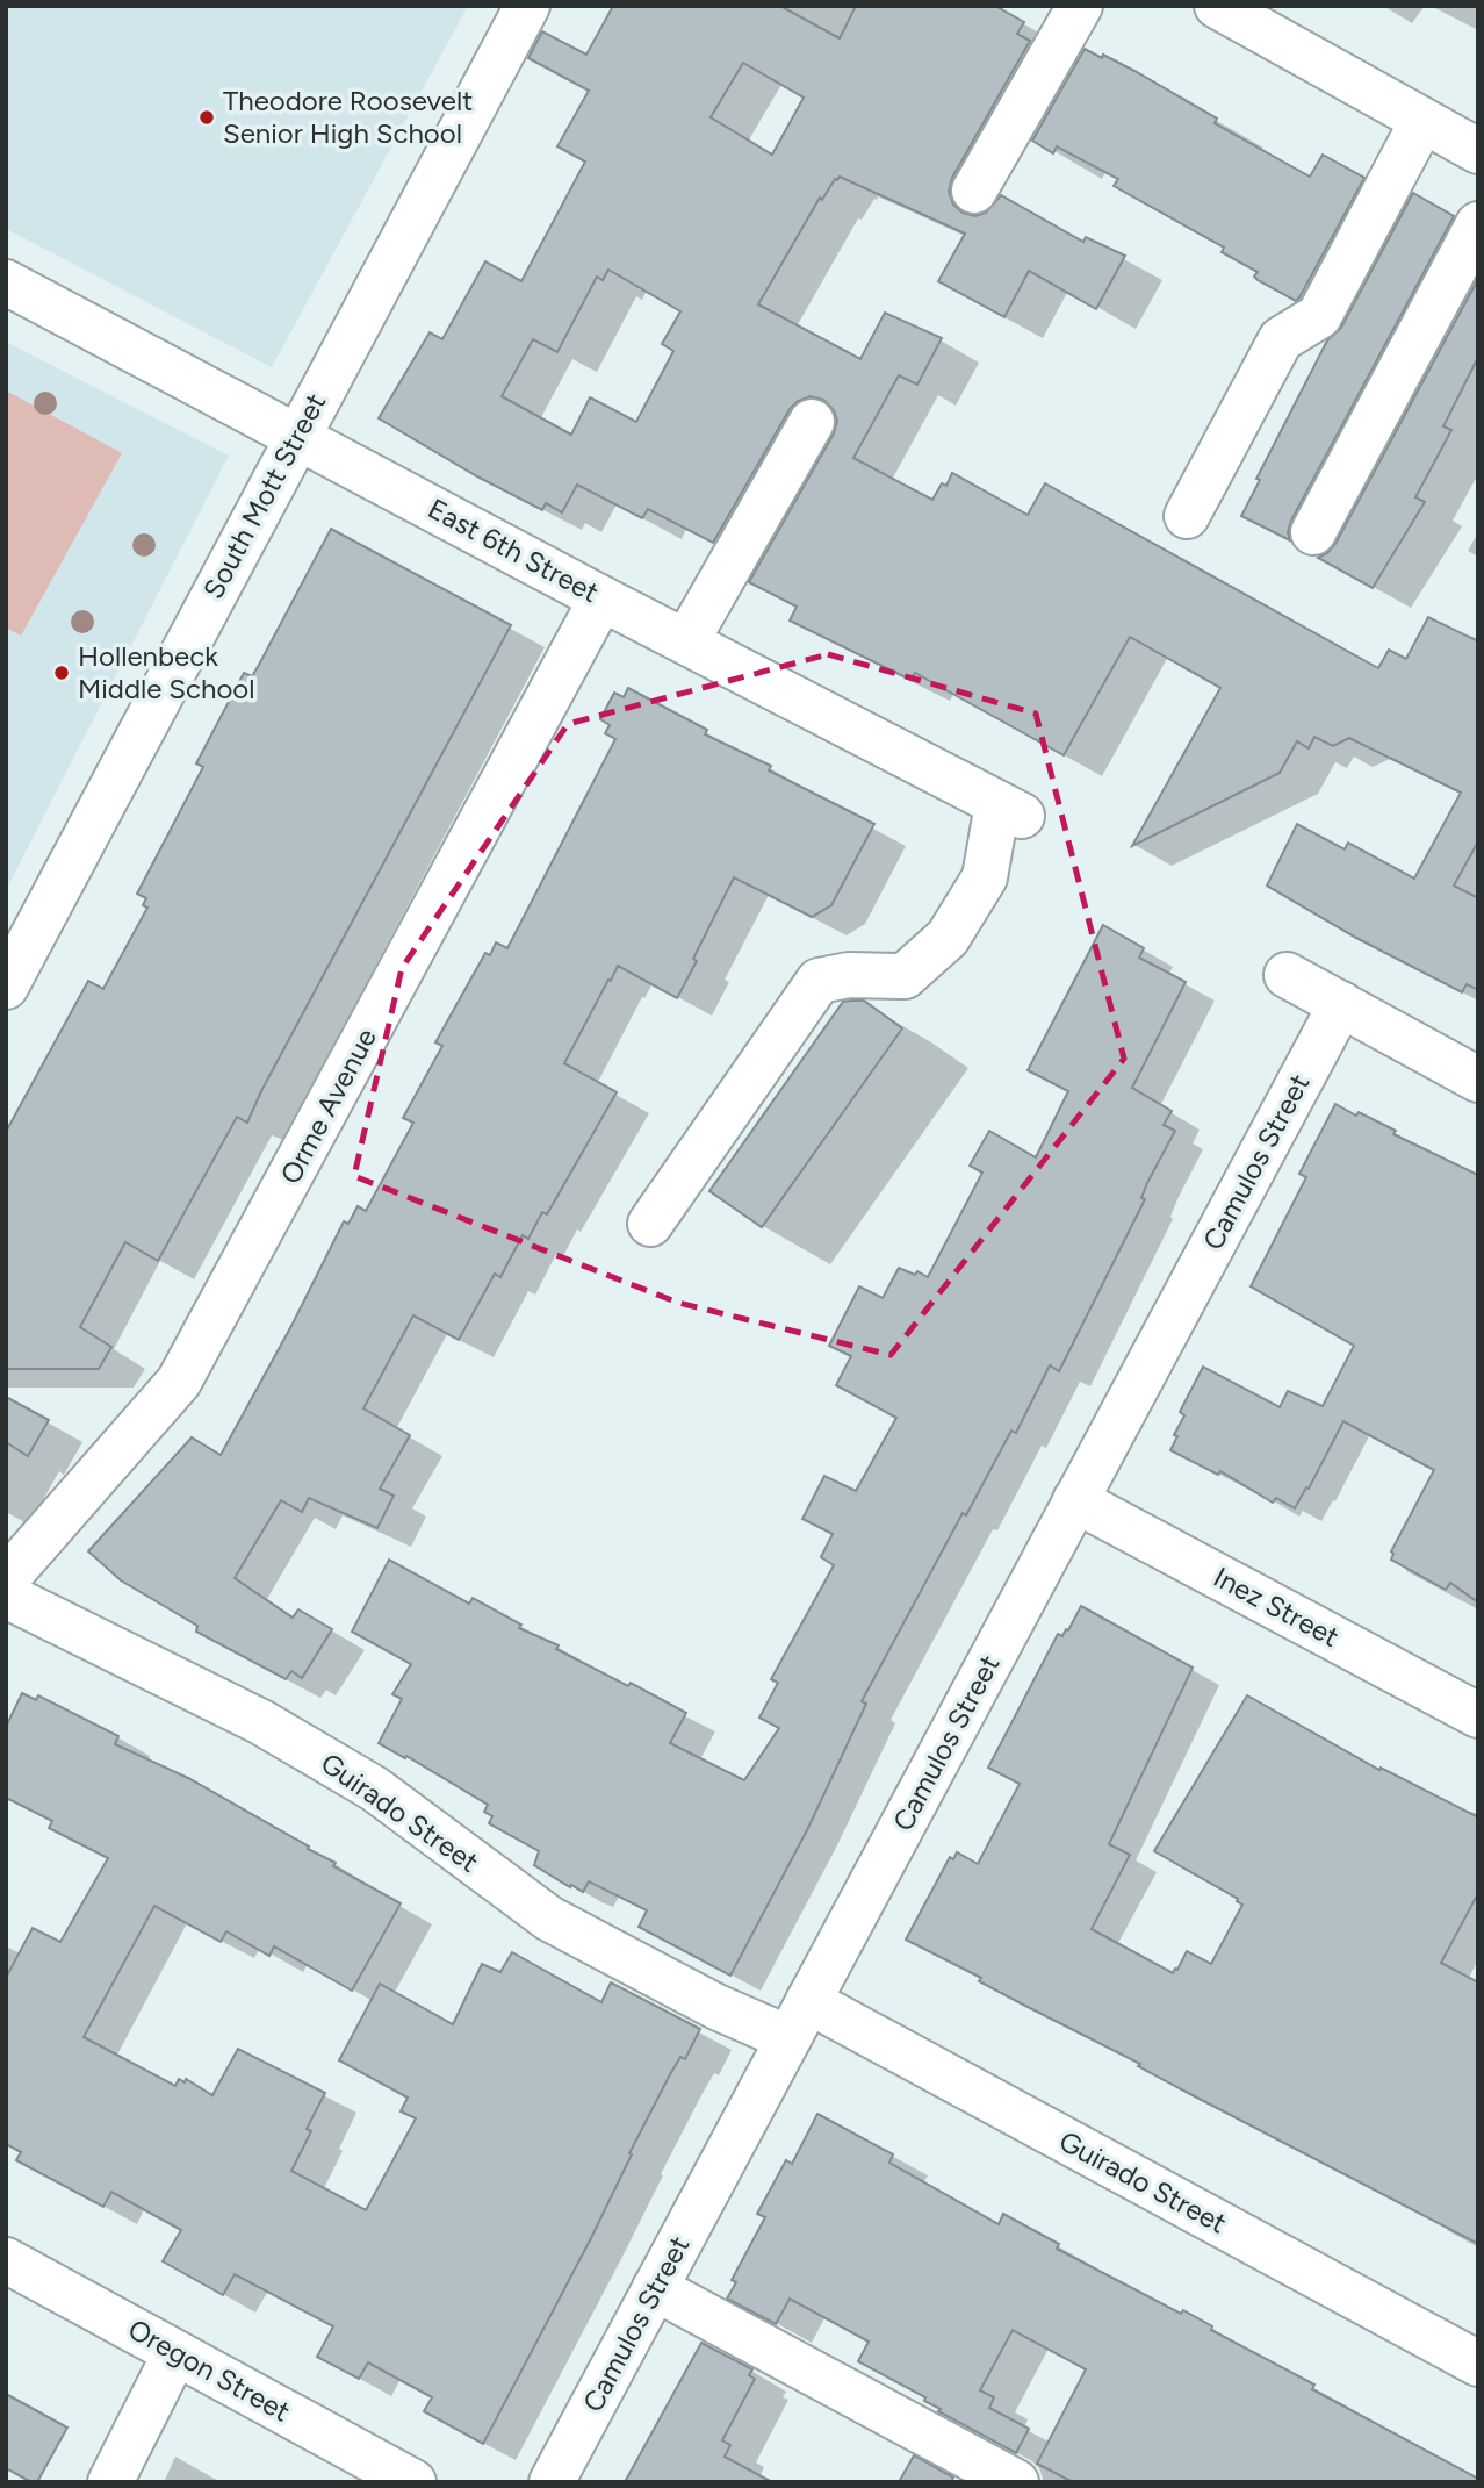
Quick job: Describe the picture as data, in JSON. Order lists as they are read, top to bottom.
{
  "streets": {
    "street": [
      "South Mott Street",
      "East 6th Street",
      "Orme Avenue",
      "Camulos Street",
      "Inez Street",
      "Guirado Street",
      "Oregon Street"
    ]
  },
  "crossings": [
    ["South Mott Street", "East 6th Street"],
    ["East 6th Street", "Orme Avenue"],
    ["Camulos Street", "Inez Street"],
    ["Camulos Street", "Guirado Street"]
  ],
  "places": ["Theodore Roosevelt Senior High School", "Hollenbeck Middle School"]
}
